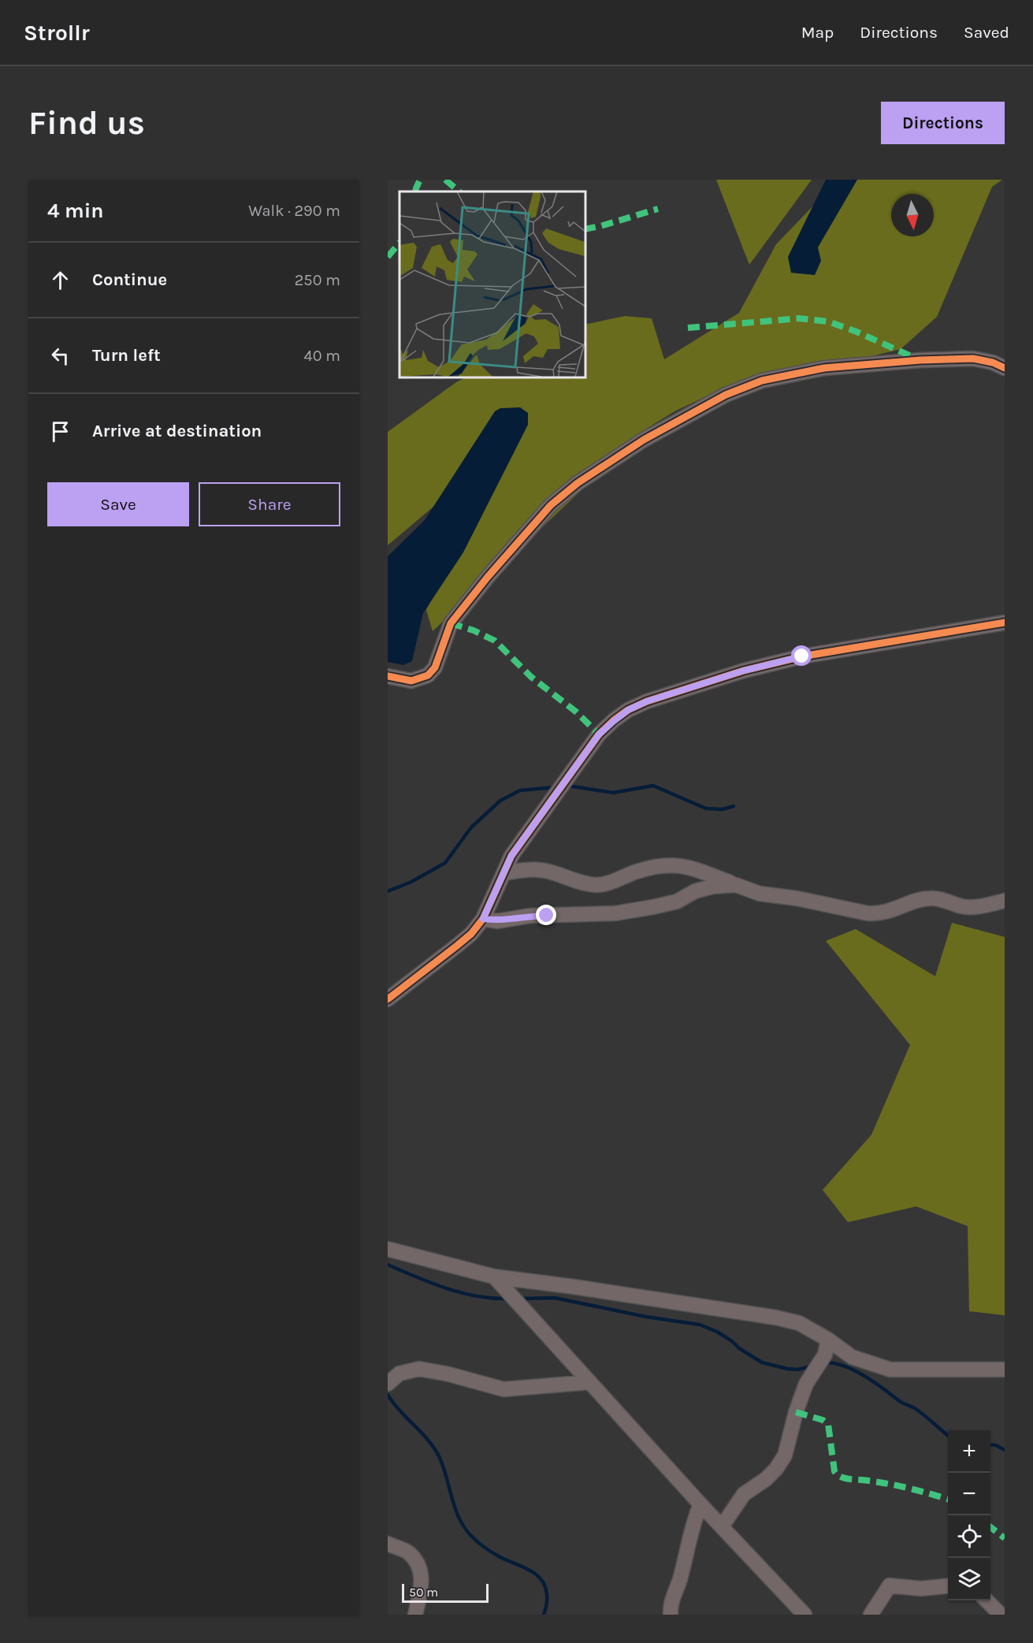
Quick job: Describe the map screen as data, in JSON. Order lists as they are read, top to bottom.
{
  "scale_bar": "50 m",
  "north": "bottom",
  "page": {
    "header": "Strollr",
    "nav": ["Map", "Directions", "Saved"],
    "buttons": [
      "Directions",
      ["Save", "Share"]
    ],
    "title": "Find us",
    "heading": ["4 min", "Walk · 290 m"],
    "list": [
      ["Continue", "250 m"],
      ["Turn left", "40 m"],
      "Arrive at destination"
    ],
    "map_buttons": ["+", "−"],
    "scale": "50 m"
  }
}
